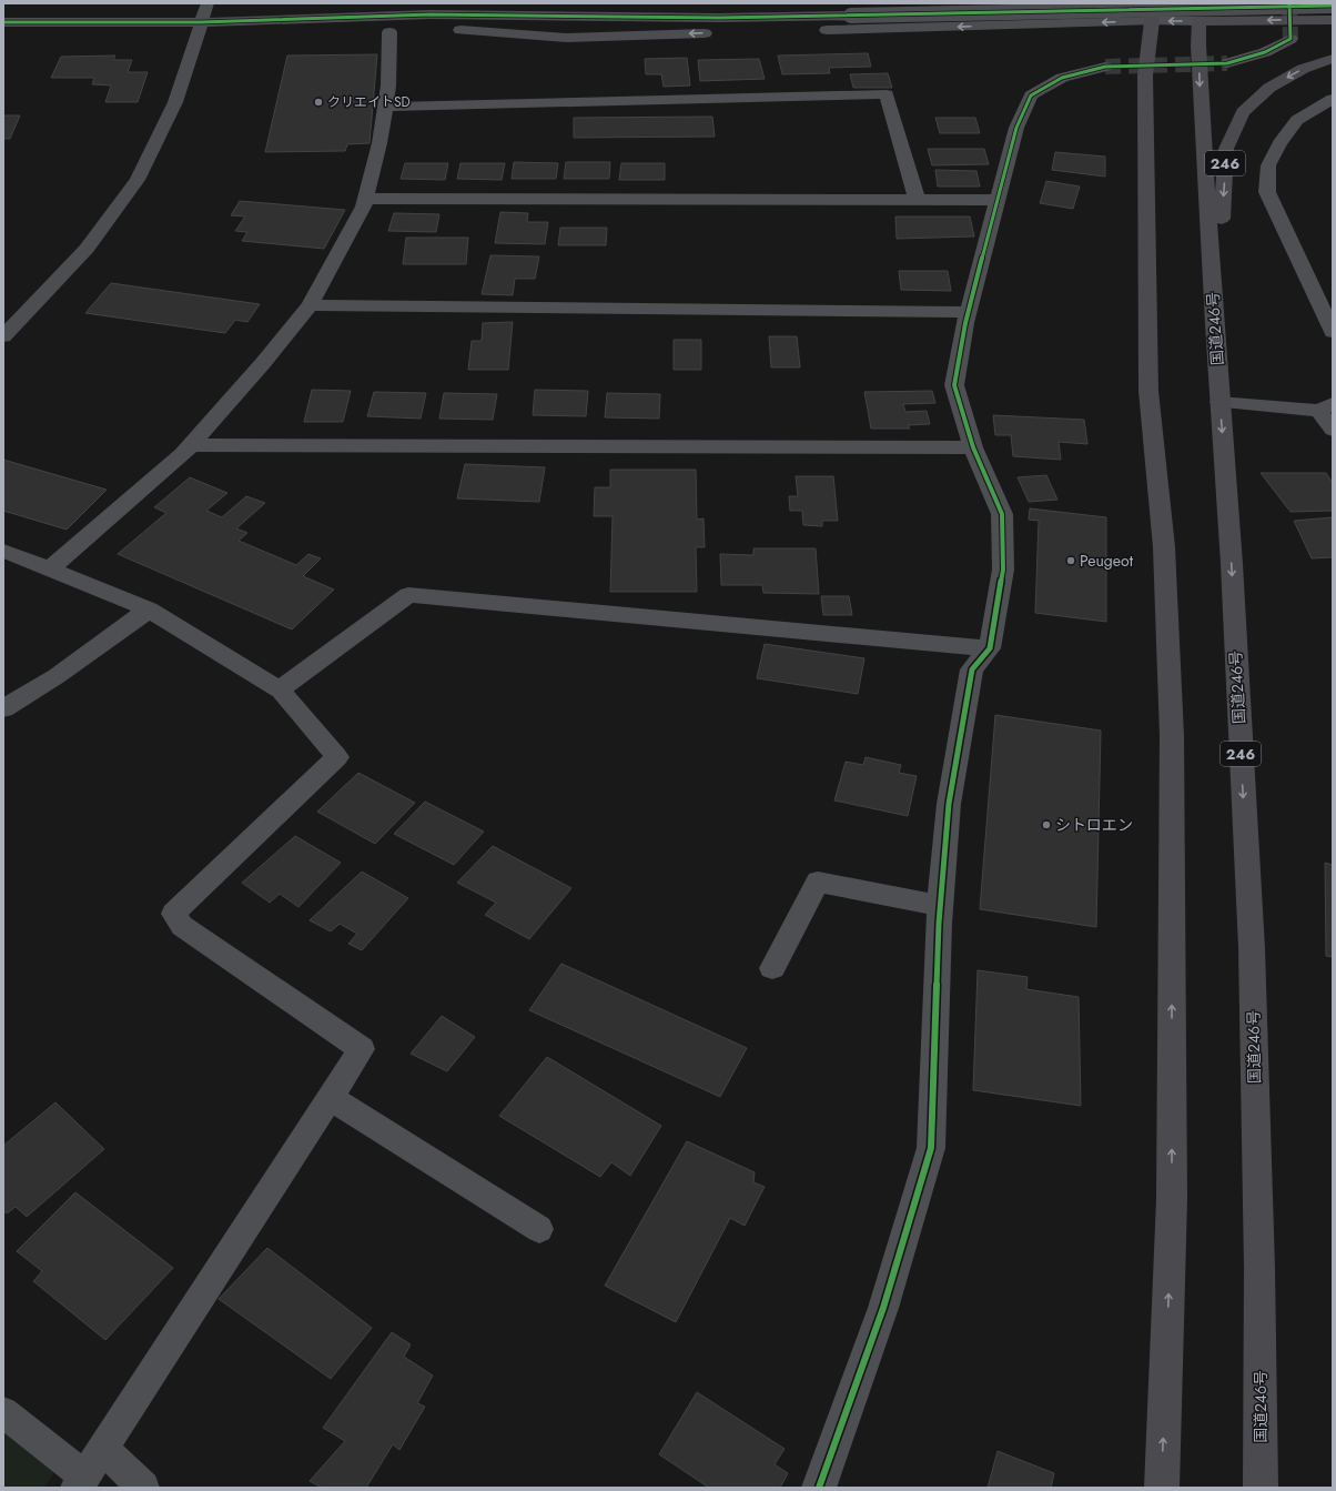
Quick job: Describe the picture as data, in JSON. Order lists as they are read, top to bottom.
{
  "streets": {
    "highway": ["246", "国道246号"]
  },
  "crossings": [
    ["246", "国道246号"]
  ],
  "places": ["クリエイトSD", "Peugeot", "シトロエン"]
}
